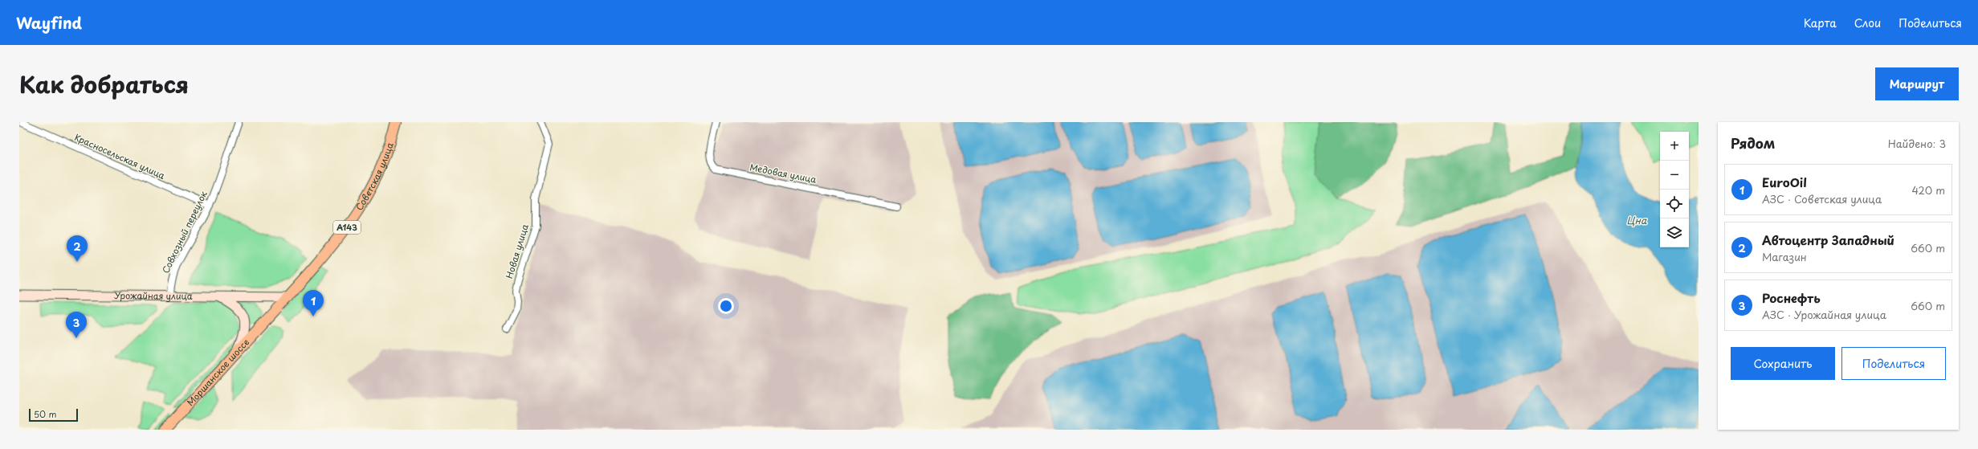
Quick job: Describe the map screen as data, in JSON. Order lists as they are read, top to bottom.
{
  "streets": {
    "main road": ["Советская улица", "А143", "Моршанское шоссе"],
    "street": [
      "Красносельская улица",
      "Медовая улица",
      "Совхозный переулок",
      "Новая улица",
      "Урожайная улица"
    ]
  },
  "crossings": [
    ["Красносельская улица", "Совхозный переулок"],
    ["Советская улица", "Урожайная улица"],
    ["Советская улица", "Моршанское шоссе"],
    ["Совхозный переулок", "Урожайная улица"]
  ],
  "water": ["Цна"],
  "scale_bar": "50 m",
  "page": {
    "header": "Wayfind",
    "nav": ["Карта", "Слои", "Поделиться"],
    "title": "Как добраться",
    "buttons": [
      "Маршрут",
      ["Сохранить", "Поделиться"]
    ],
    "heading": ["Рядом", "Найдено: 3"],
    "map_buttons": ["+", "−"],
    "list": [
      {
        "mark": "1",
        "name": "EuroOil",
        "note": "АЗС · Советская улица",
        "value": "420 m"
      },
      {
        "mark": "2",
        "name": "Автоцентр Западный",
        "note": "Магазин",
        "value": "660 m"
      },
      {
        "mark": "3",
        "name": "Роснефть",
        "note": "АЗС · Урожайная улица",
        "value": "660 m"
      }
    ],
    "pins": ["2", "1", "3"],
    "scale": "50 m"
  }
}
